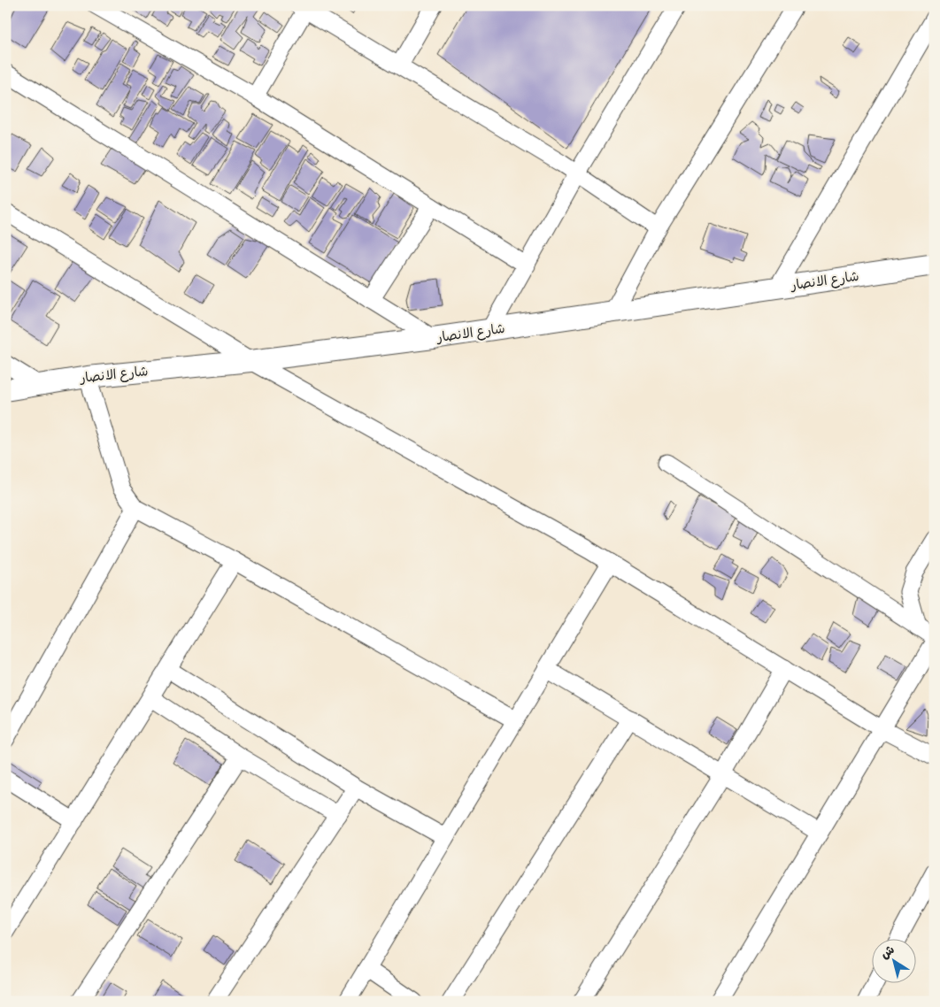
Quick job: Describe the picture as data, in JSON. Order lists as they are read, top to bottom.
{
  "streets": {
    "street": ["شارع الانصار"]
  },
  "north": "top left"
}
